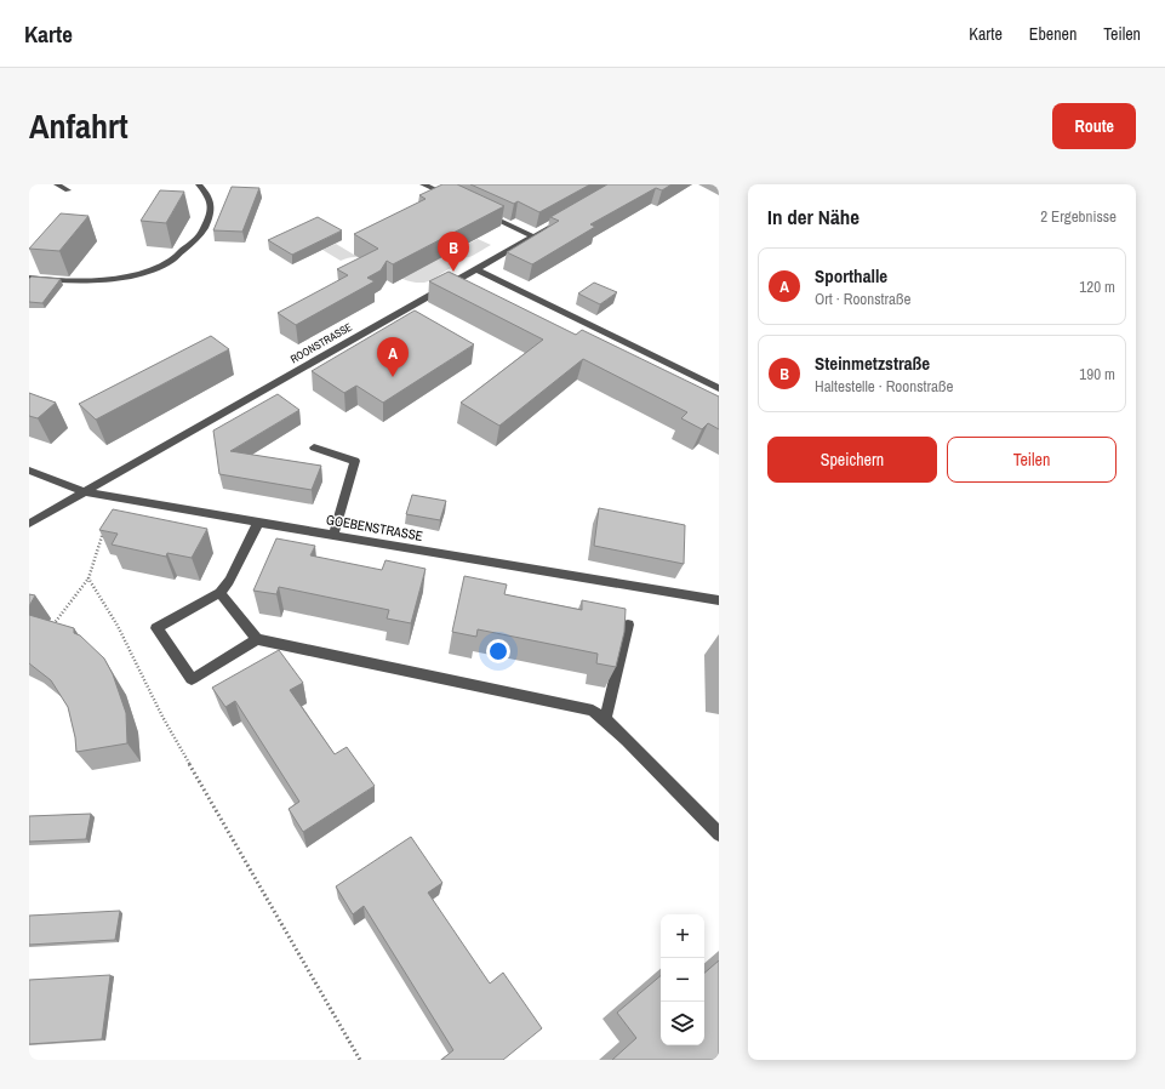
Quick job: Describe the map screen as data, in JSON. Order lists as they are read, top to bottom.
{
  "streets": {
    "street": ["ROONSTRASSE", "GOEBENSTRASSE"]
  },
  "crossings": [
    ["ROONSTRASSE", "GOEBENSTRASSE"]
  ],
  "page": {
    "header": "Karte",
    "nav": ["Karte", "Ebenen", "Teilen"],
    "title": "Anfahrt",
    "buttons": [
      "Route",
      ["Speichern", "Teilen"]
    ],
    "heading": ["In der Nähe", "2 Ergebnisse"],
    "pins": ["B", "A"],
    "list": [
      {
        "mark": "A",
        "name": "Sporthalle",
        "note": "Ort · Roonstraße",
        "value": "120 m"
      },
      {
        "mark": "B",
        "name": "Steinmetzstraße",
        "note": "Haltestelle · Roonstraße",
        "value": "190 m"
      }
    ],
    "map_buttons": ["+", "−"]
  }
}
